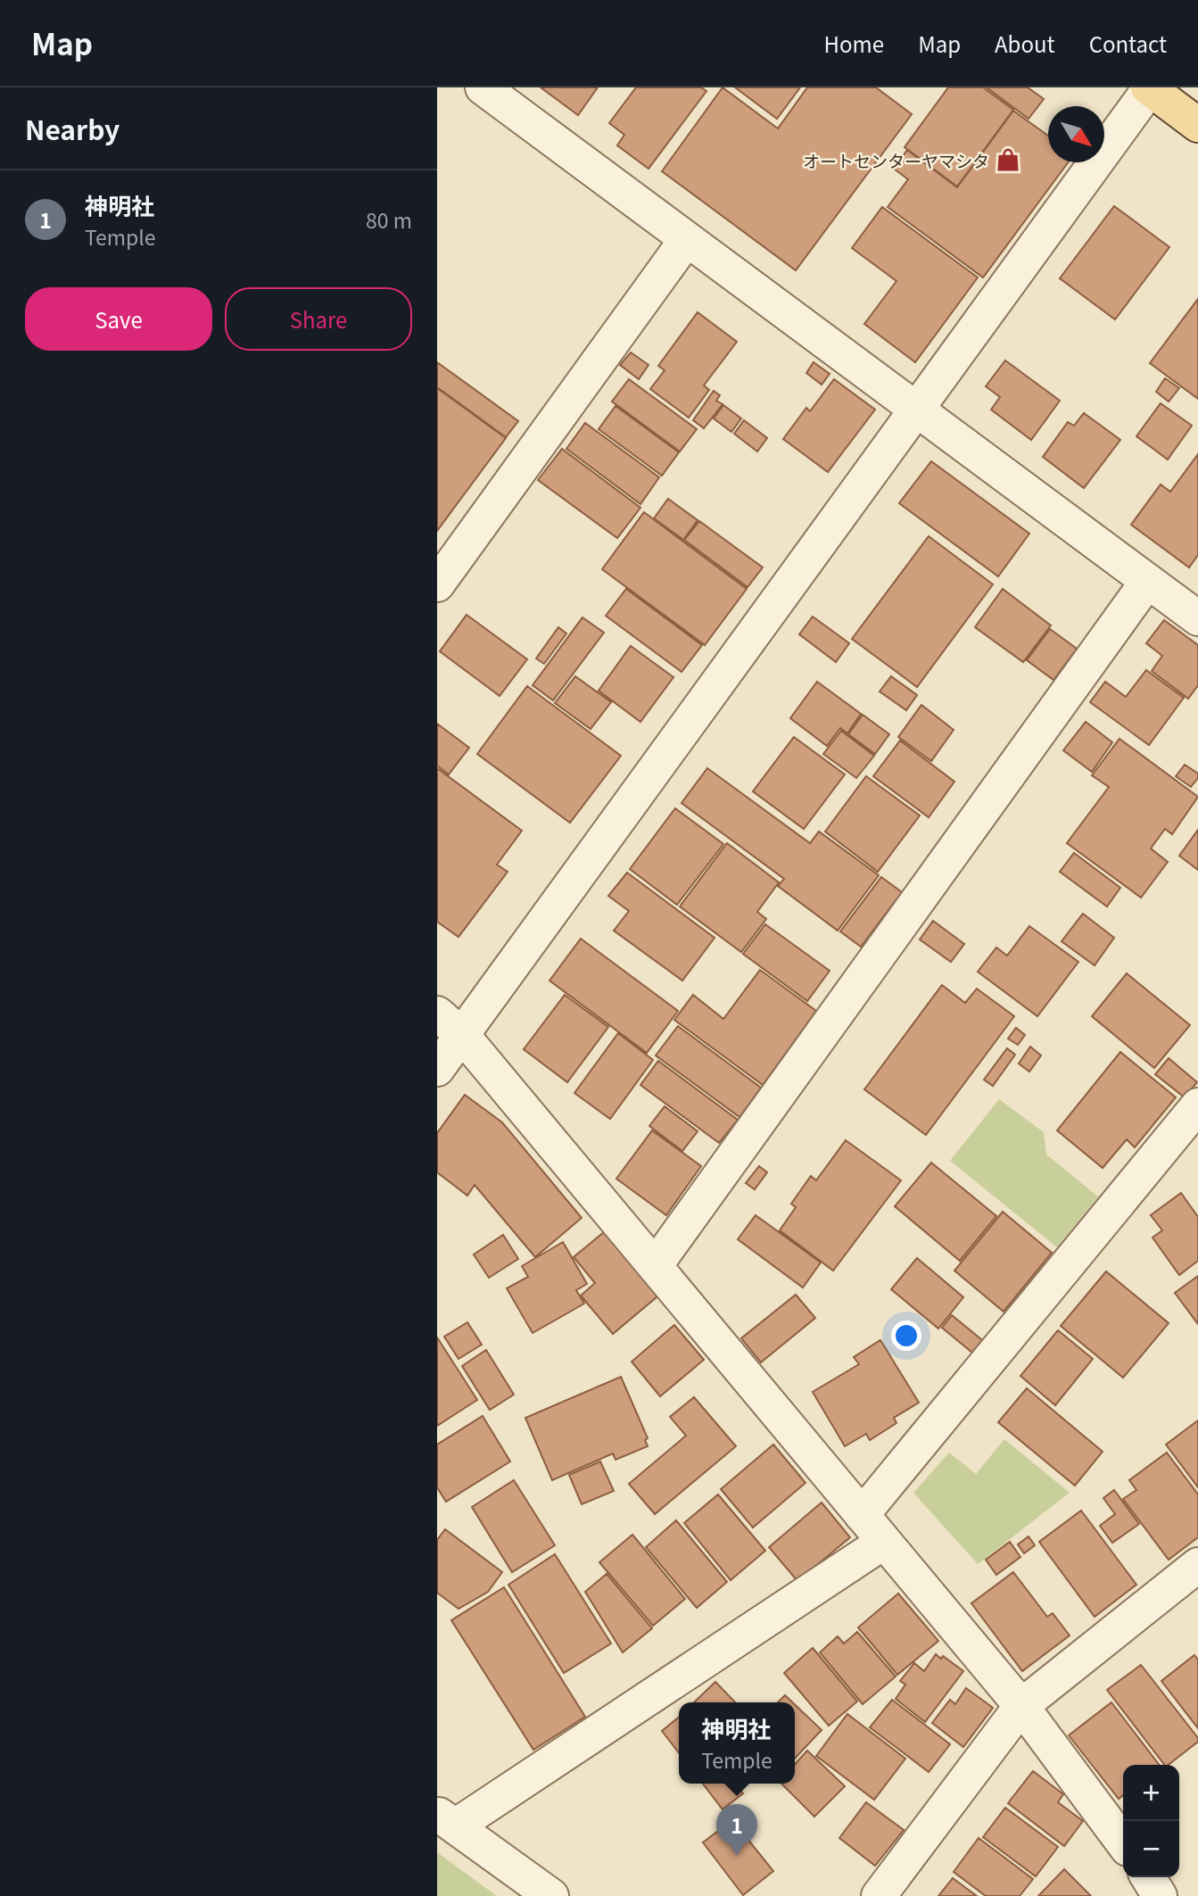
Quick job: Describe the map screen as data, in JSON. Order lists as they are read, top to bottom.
{
  "places": {
    "shop": ["オートセンターヤマシタ"]
  },
  "north": "bottom right",
  "page": {
    "header": "Map",
    "nav": [
      "Home",
      "Map",
      "About",
      "Contact"
    ],
    "heading": "Nearby",
    "list": [
      {
        "mark": "1",
        "name": "神明社",
        "note": "Temple",
        "value": "80 m"
      }
    ],
    "buttons": ["Save", "Share"],
    "popup": ["神明社", "Temple"],
    "map_buttons": ["+", "−"],
    "pins": "1"
  }
}
